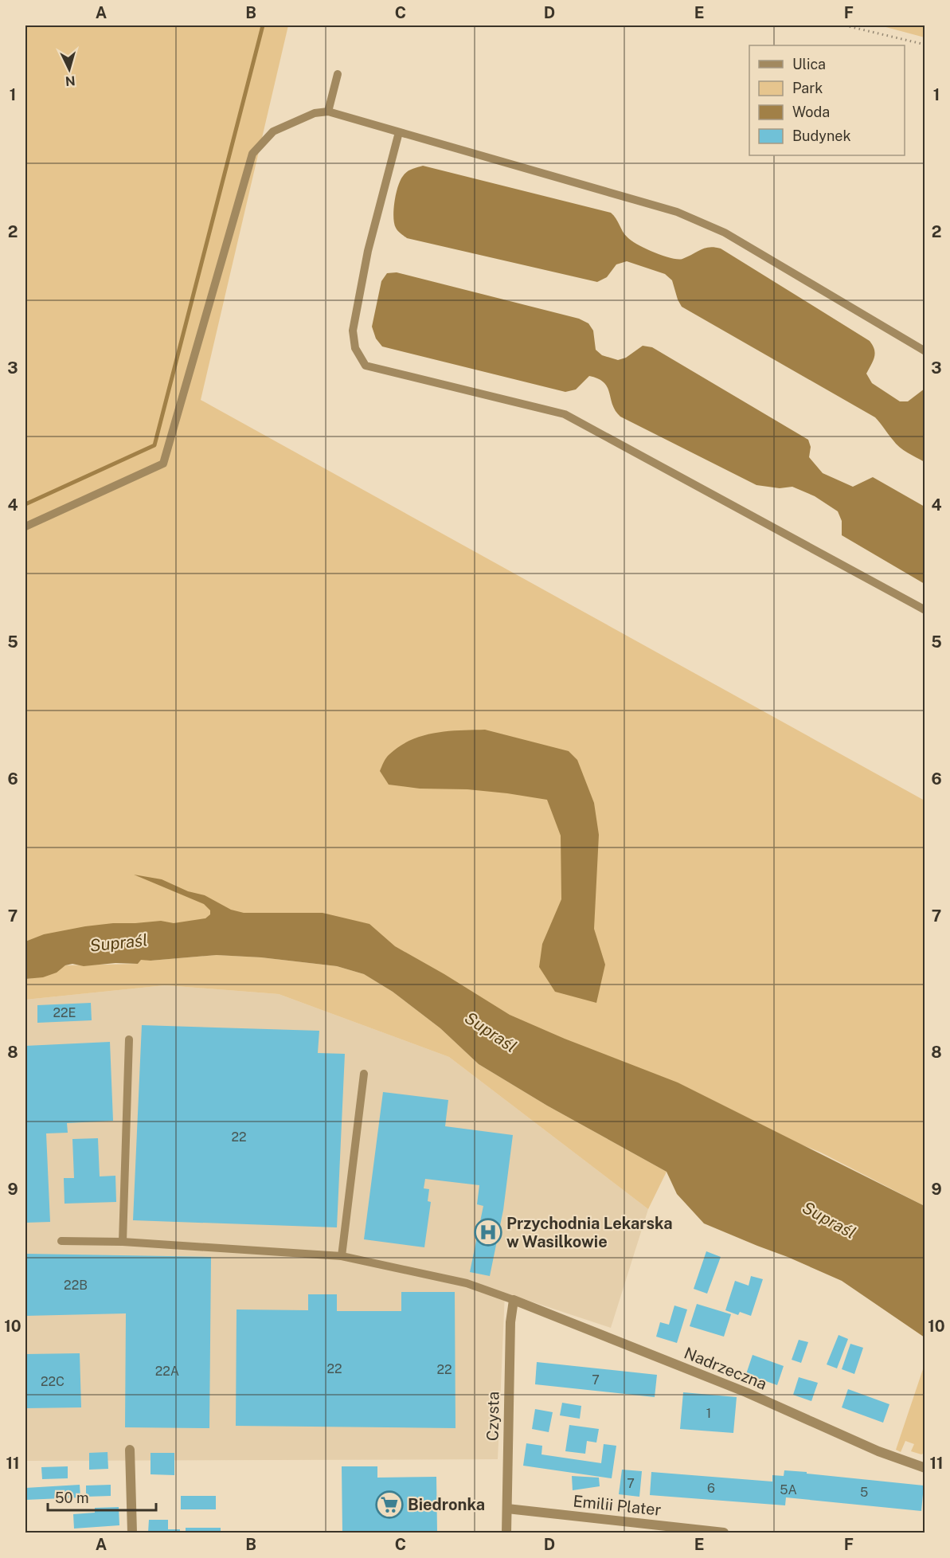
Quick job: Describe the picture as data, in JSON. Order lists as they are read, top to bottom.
{
  "streets": {
    "street": ["Nadrzeczna", "Czysta", "Emilii Plater"]
  },
  "crossings": [
    ["Nadrzeczna", "Czysta"],
    ["Czysta", "Emilii Plater"]
  ],
  "water": ["Supraśl"],
  "places": {
    "hospital": ["Przychodnia Lekarska w Wasilkowie"],
    "supermarket": ["Biedronka"]
  },
  "house_numbers": [
    "22E",
    "22",
    "22B",
    "22",
    "22",
    "22A",
    "7",
    "22C",
    "1",
    "7",
    "6",
    "5A",
    "5"
  ],
  "legend": [
    "Ulica",
    "Park",
    "Woda",
    "Budynek"
  ],
  "scale_bar": "50 m",
  "north": "bottom",
  "grid": {
    "columns": [
      "A",
      "B",
      "C",
      "D",
      "E",
      "F"
    ],
    "rows": [
      "1",
      "2",
      "3",
      "4",
      "5",
      "6",
      "7",
      "8",
      "9",
      "10",
      "11"
    ]
  }
}
